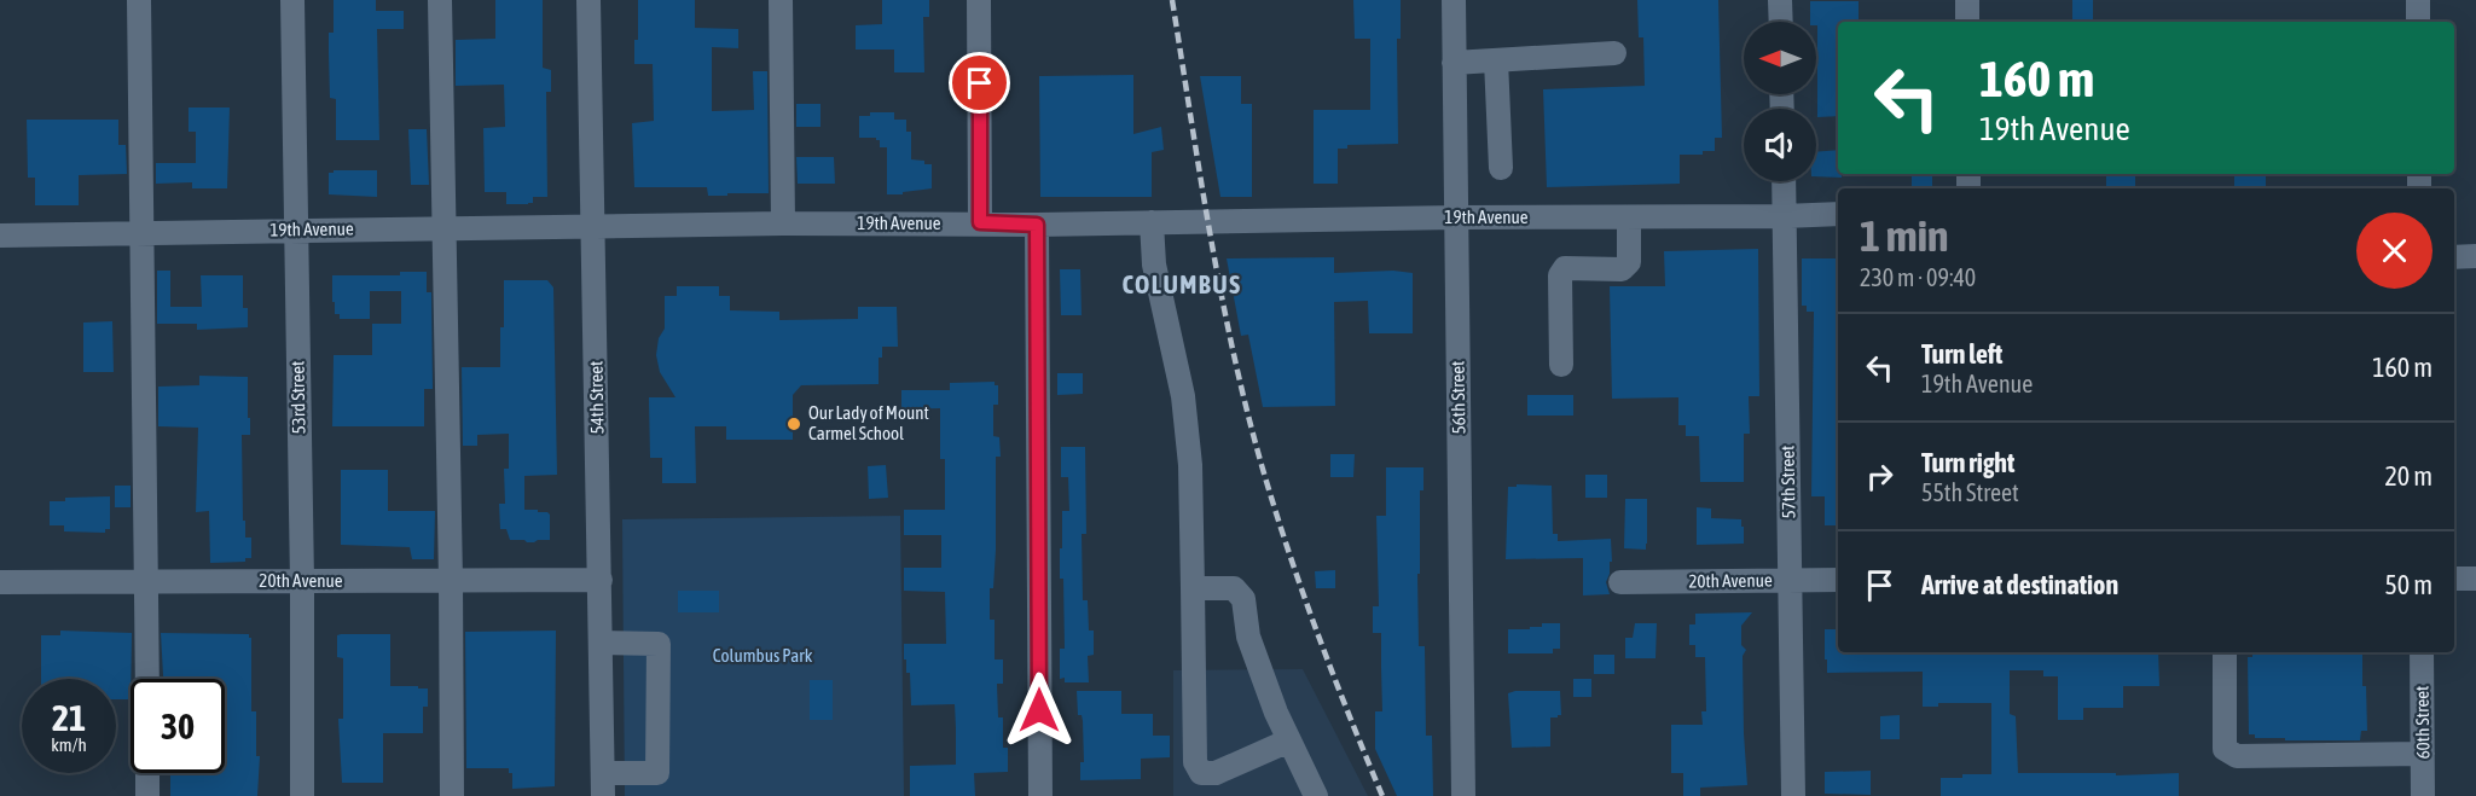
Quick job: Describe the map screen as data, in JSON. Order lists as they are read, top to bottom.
{
  "streets": {
    "street": [
      "19th Avenue",
      "53rd Street",
      "54th Street",
      "56th Street",
      "57th Street",
      "20th Avenue",
      "60th Street"
    ]
  },
  "crossings": [
    ["19th Avenue", "53rd Street"],
    ["19th Avenue", "54th Street"],
    ["19th Avenue", "56th Street"],
    ["19th Avenue", "57th Street"],
    ["53rd Street", "20th Avenue"],
    ["54th Street", "20th Avenue"],
    ["57th Street", "20th Avenue"]
  ],
  "districts": ["COLUMBUS"],
  "parks": ["Columbus Park"],
  "places": ["Our Lady of Mount Carmel School"],
  "north": "left",
  "page": {
    "turn": ["160 m", "19th Avenue"],
    "heading": ["1 min", "230 m · 09:40"],
    "list": [
      {
        "name": "Turn left",
        "note": "19th Avenue",
        "value": "160 m"
      },
      {
        "name": "Turn right",
        "note": "55th Street",
        "value": "20 m"
      },
      {
        "name": "Arrive at destination",
        "value": "50 m"
      }
    ],
    "speed": "21 km/h",
    "limit": "30"
  }
}
